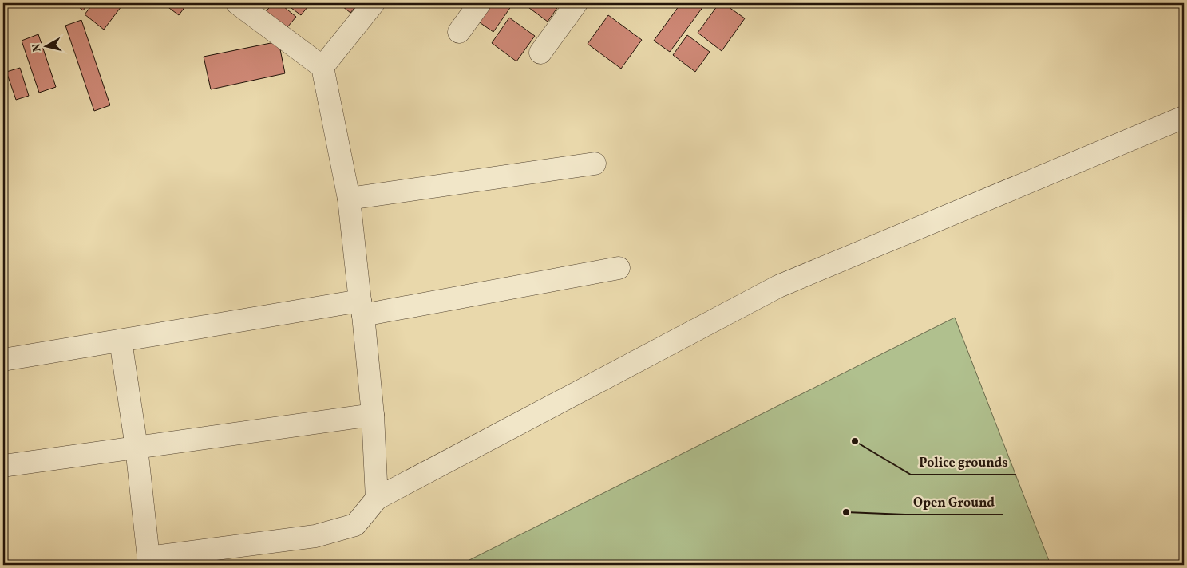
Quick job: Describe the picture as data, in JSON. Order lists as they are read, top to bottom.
{
  "places": ["Police grounds", "Open Ground"],
  "north": "left"
}
